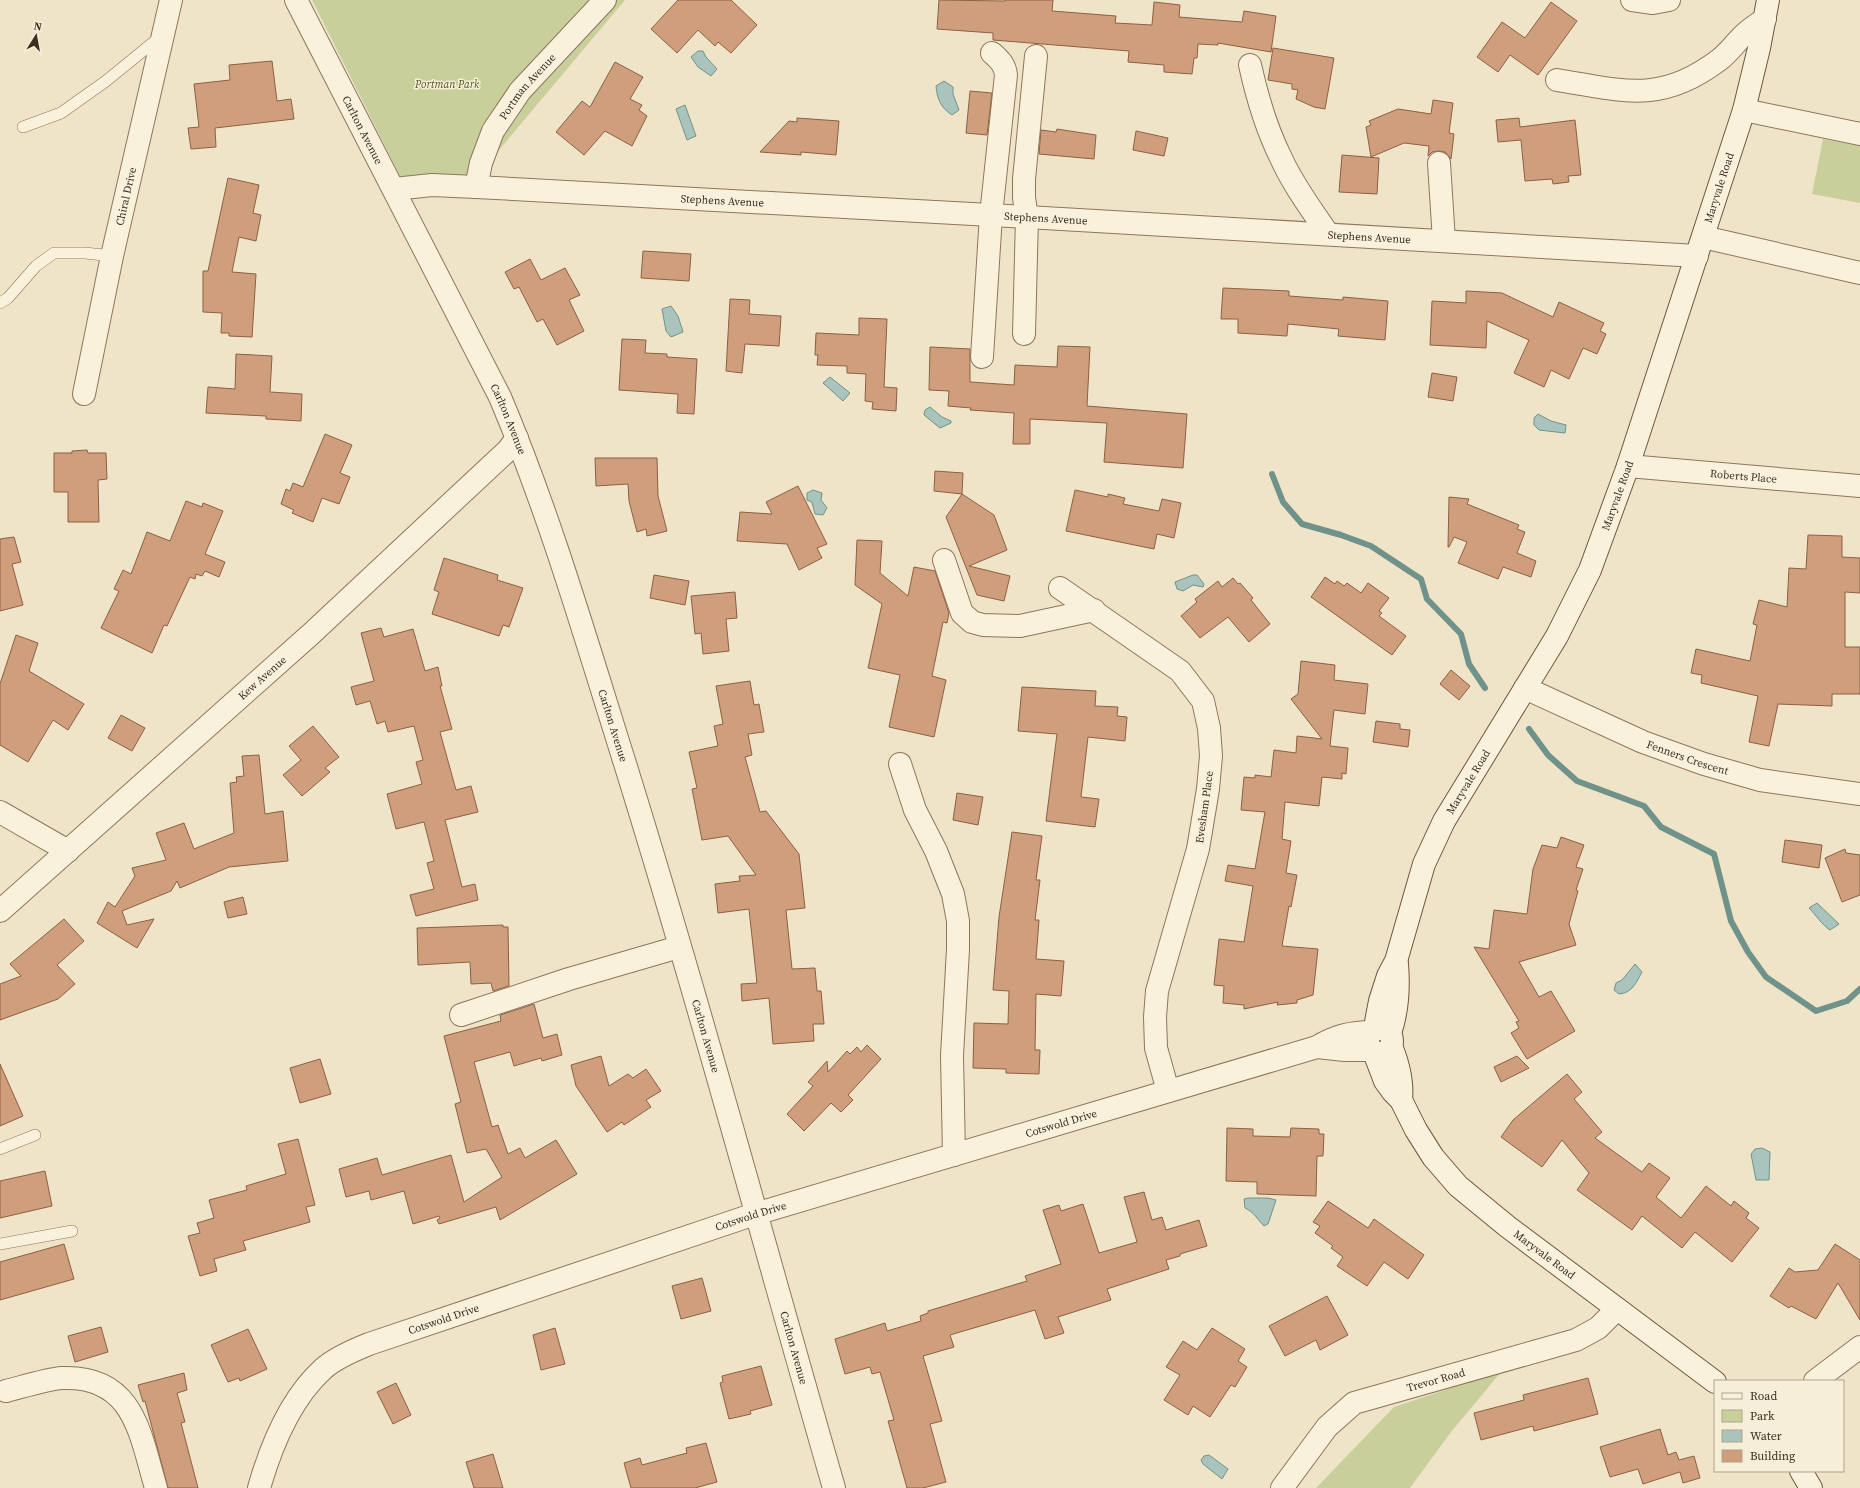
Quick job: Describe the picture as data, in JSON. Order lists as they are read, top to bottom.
{
  "streets": {
    "street": [
      "Portman Avenue",
      "Carlton Avenue",
      "Maryvale Road",
      "Chiral Drive",
      "Stephens Avenue",
      "Roberts Place",
      "Kew Avenue",
      "Fenners Crescent",
      "Evesham Place",
      "Cotswold Drive",
      "Trevor Road"
    ]
  },
  "crossings": [
    ["Portman Avenue", "Stephens Avenue"],
    ["Carlton Avenue", "Stephens Avenue"],
    ["Carlton Avenue", "Kew Avenue"],
    ["Carlton Avenue", "Cotswold Drive"],
    ["Maryvale Road", "Stephens Avenue"],
    ["Maryvale Road", "Roberts Place"],
    ["Maryvale Road", "Fenners Crescent"],
    ["Maryvale Road", "Cotswold Drive"],
    ["Maryvale Road", "Trevor Road"],
    ["Evesham Place", "Cotswold Drive"]
  ],
  "parks": ["Portman Park"],
  "legend": [
    "Road",
    "Park",
    "Water",
    "Building"
  ],
  "north": "top"
}
